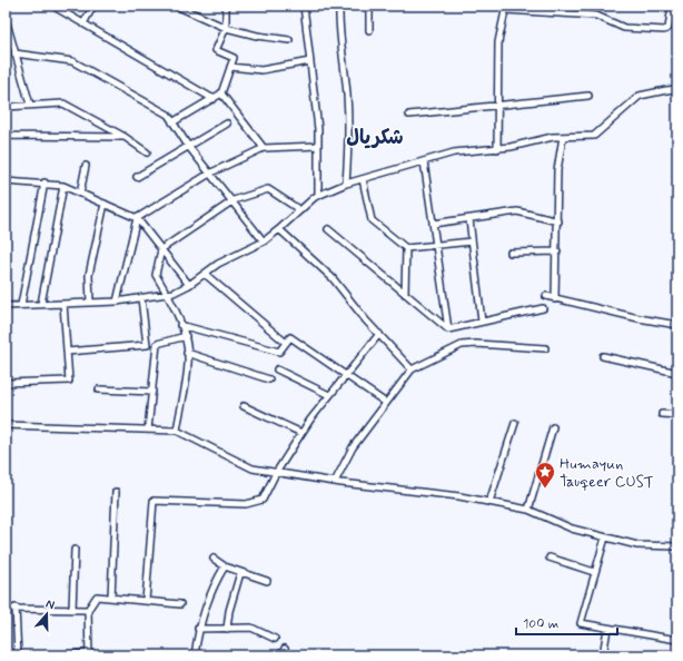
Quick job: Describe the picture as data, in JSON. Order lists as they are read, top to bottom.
{
  "districts": ["شکریال"],
  "places": {
    "place": ["Humayun Tauqeer CUST"]
  },
  "scale_bar": "100 m",
  "north": "top"
}
